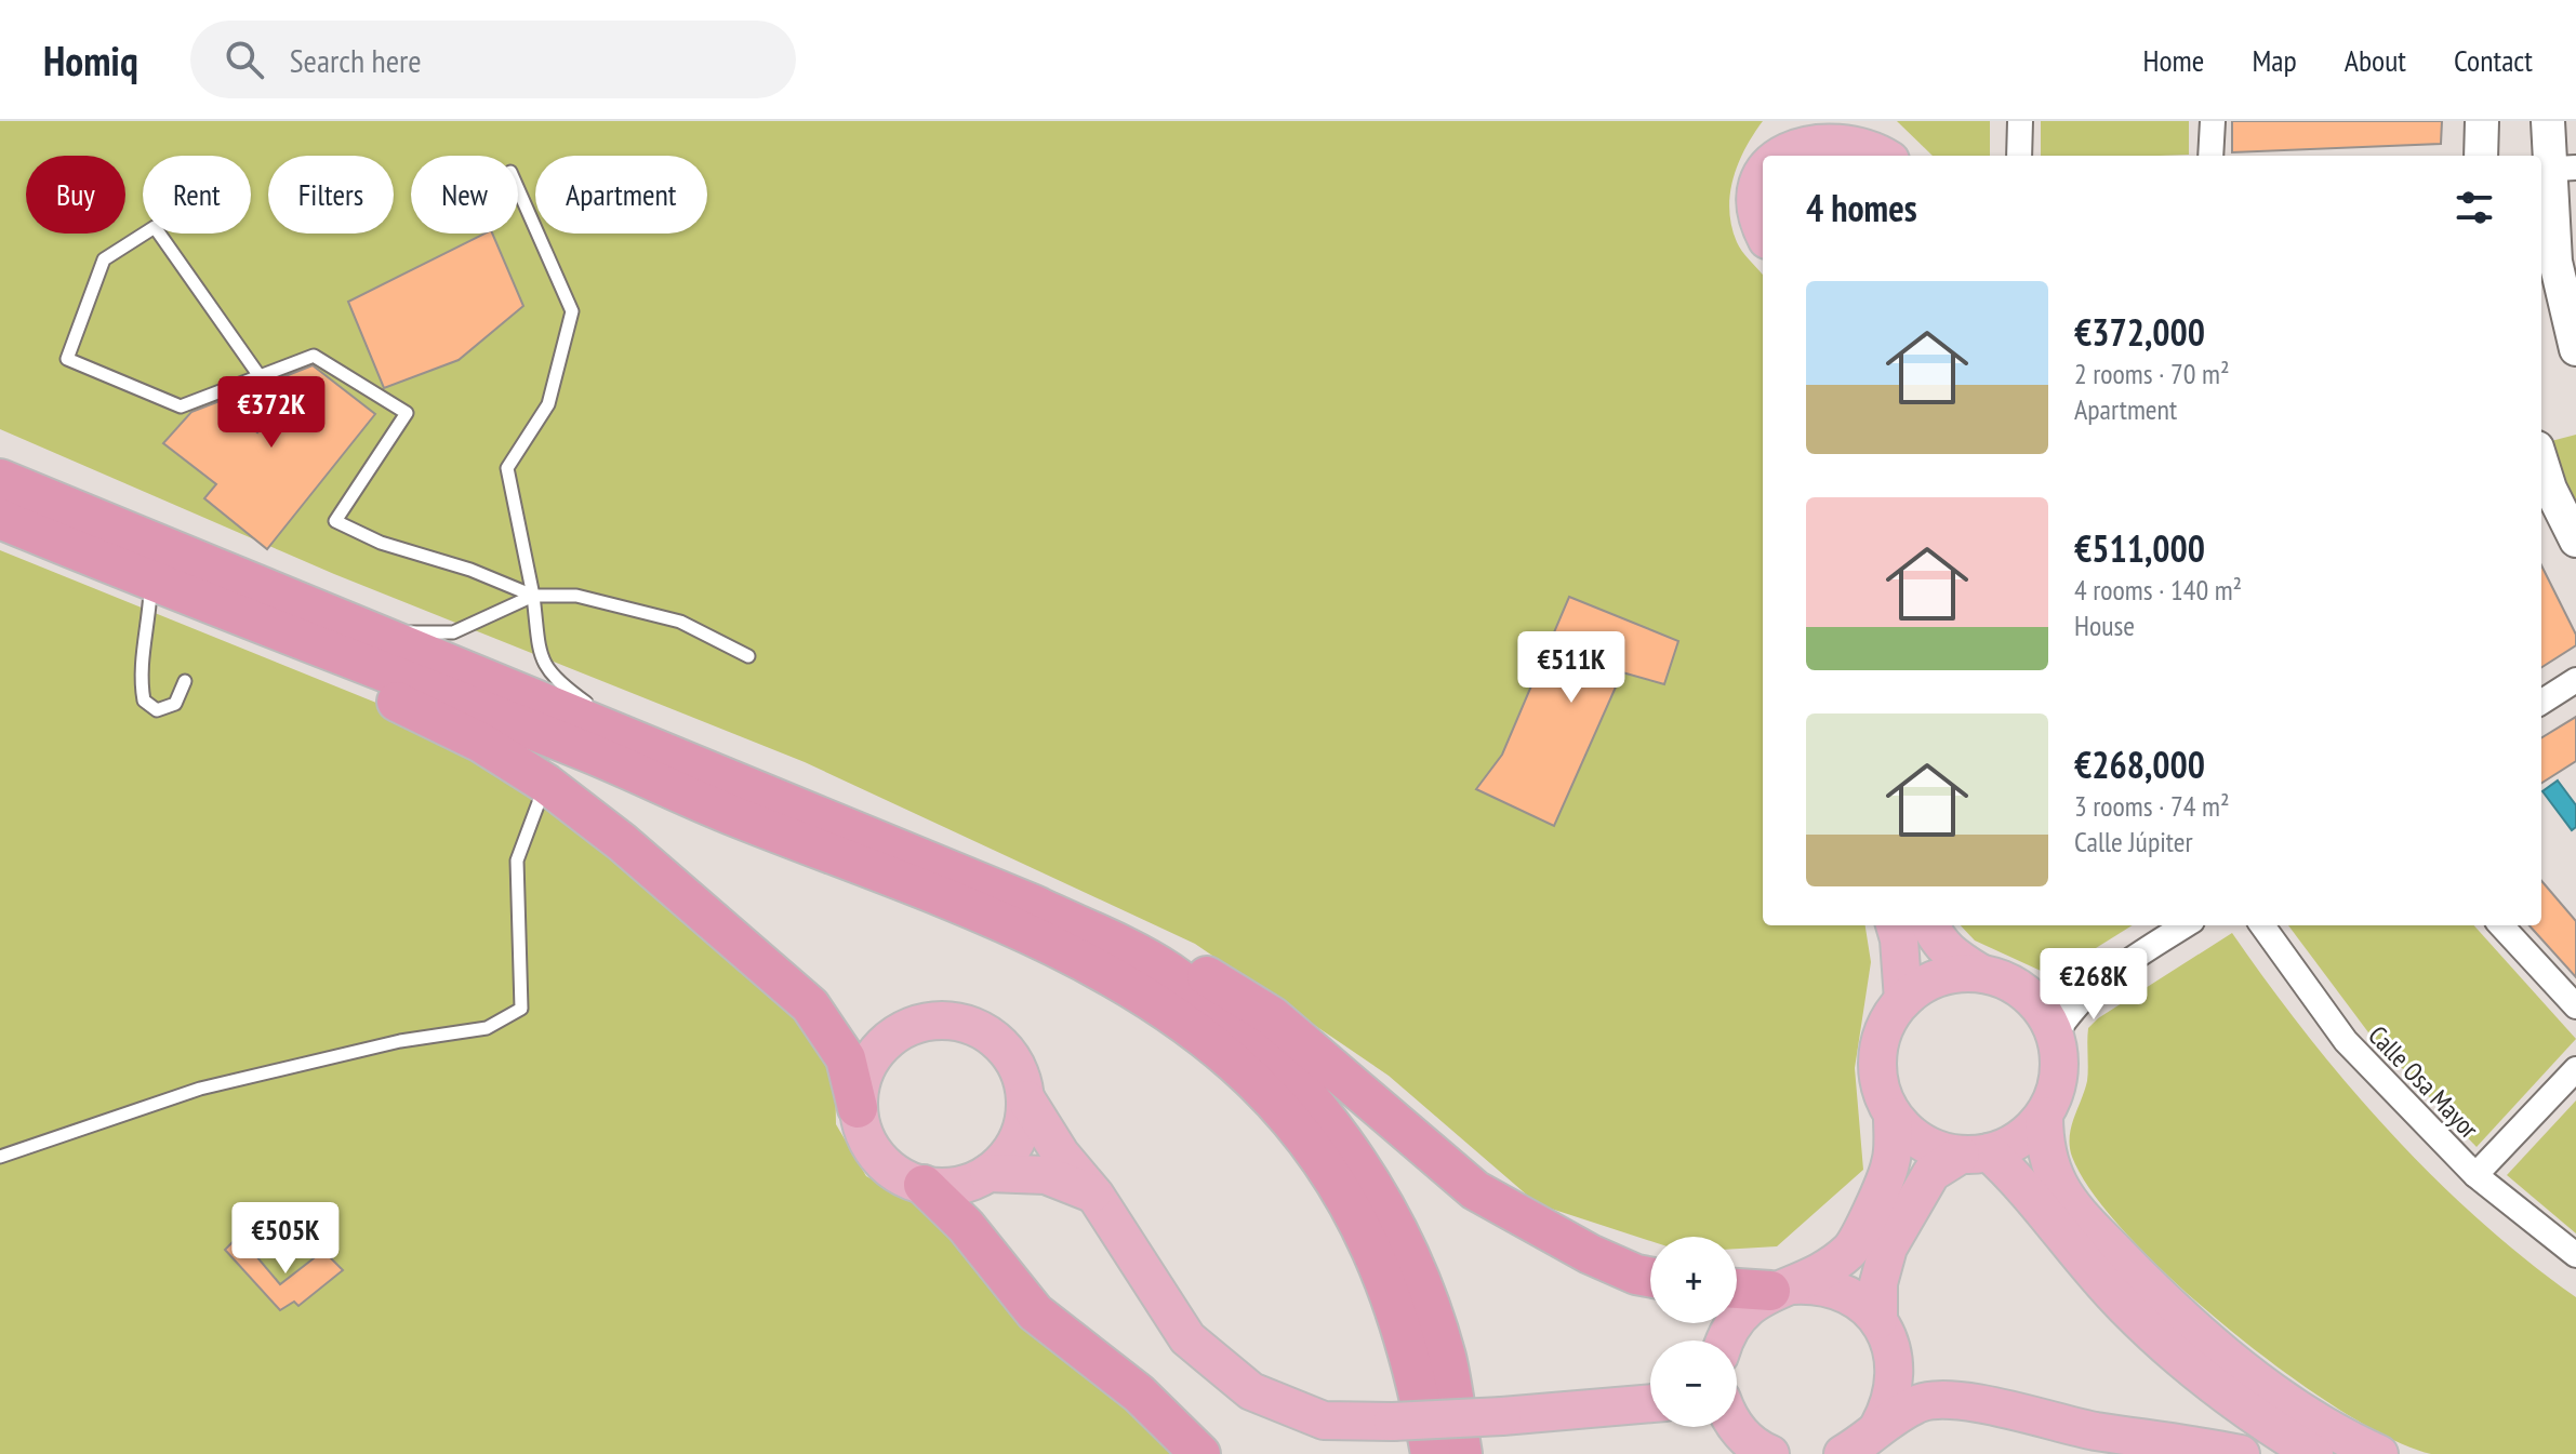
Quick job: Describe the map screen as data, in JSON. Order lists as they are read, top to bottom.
{
  "streets": {
    "street": ["Calle Osa Mayor"]
  },
  "page": {
    "header": "Homiq",
    "search": "Search here",
    "nav": [
      "Home",
      "Map",
      "About",
      "Contact"
    ],
    "chip": [
      "Buy",
      "Rent",
      "Filters",
      "New",
      "Apartment"
    ],
    "heading": "4 homes",
    "list": [
      {
        "name": "€372,000",
        "note": "2 rooms · 70 m² · Apartment"
      },
      {
        "name": "€511,000",
        "note": "4 rooms · 140 m² · House"
      },
      {
        "name": "€268,000",
        "note": "3 rooms · 74 m² · Calle Júpiter"
      }
    ],
    "price": [
      "€372K",
      "€511K",
      "€268K",
      "€505K"
    ],
    "map_buttons": ["+", "−"]
  }
}
